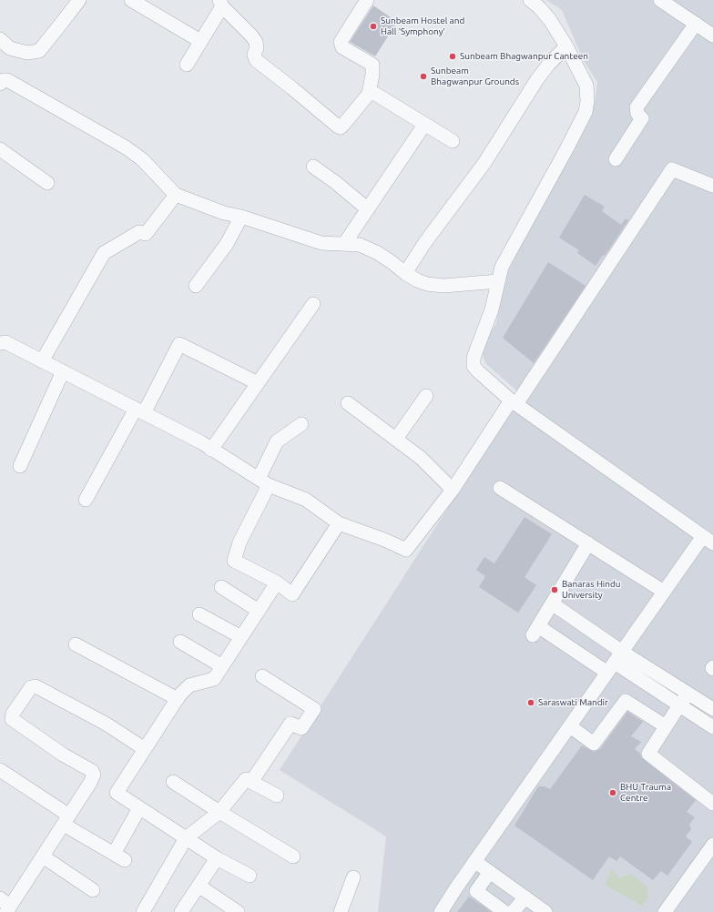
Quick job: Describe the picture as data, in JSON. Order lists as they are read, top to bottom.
{
  "places": [
    "Sunbeam Hostel and Hall 'Symphony'",
    "Sunbeam Bhagwanpur Canteen",
    "Sunbeam Bhagwanpur Grounds",
    "Banaras Hindu University",
    "Saraswati Mandir",
    "BHU Trauma Centre"
  ]
}
